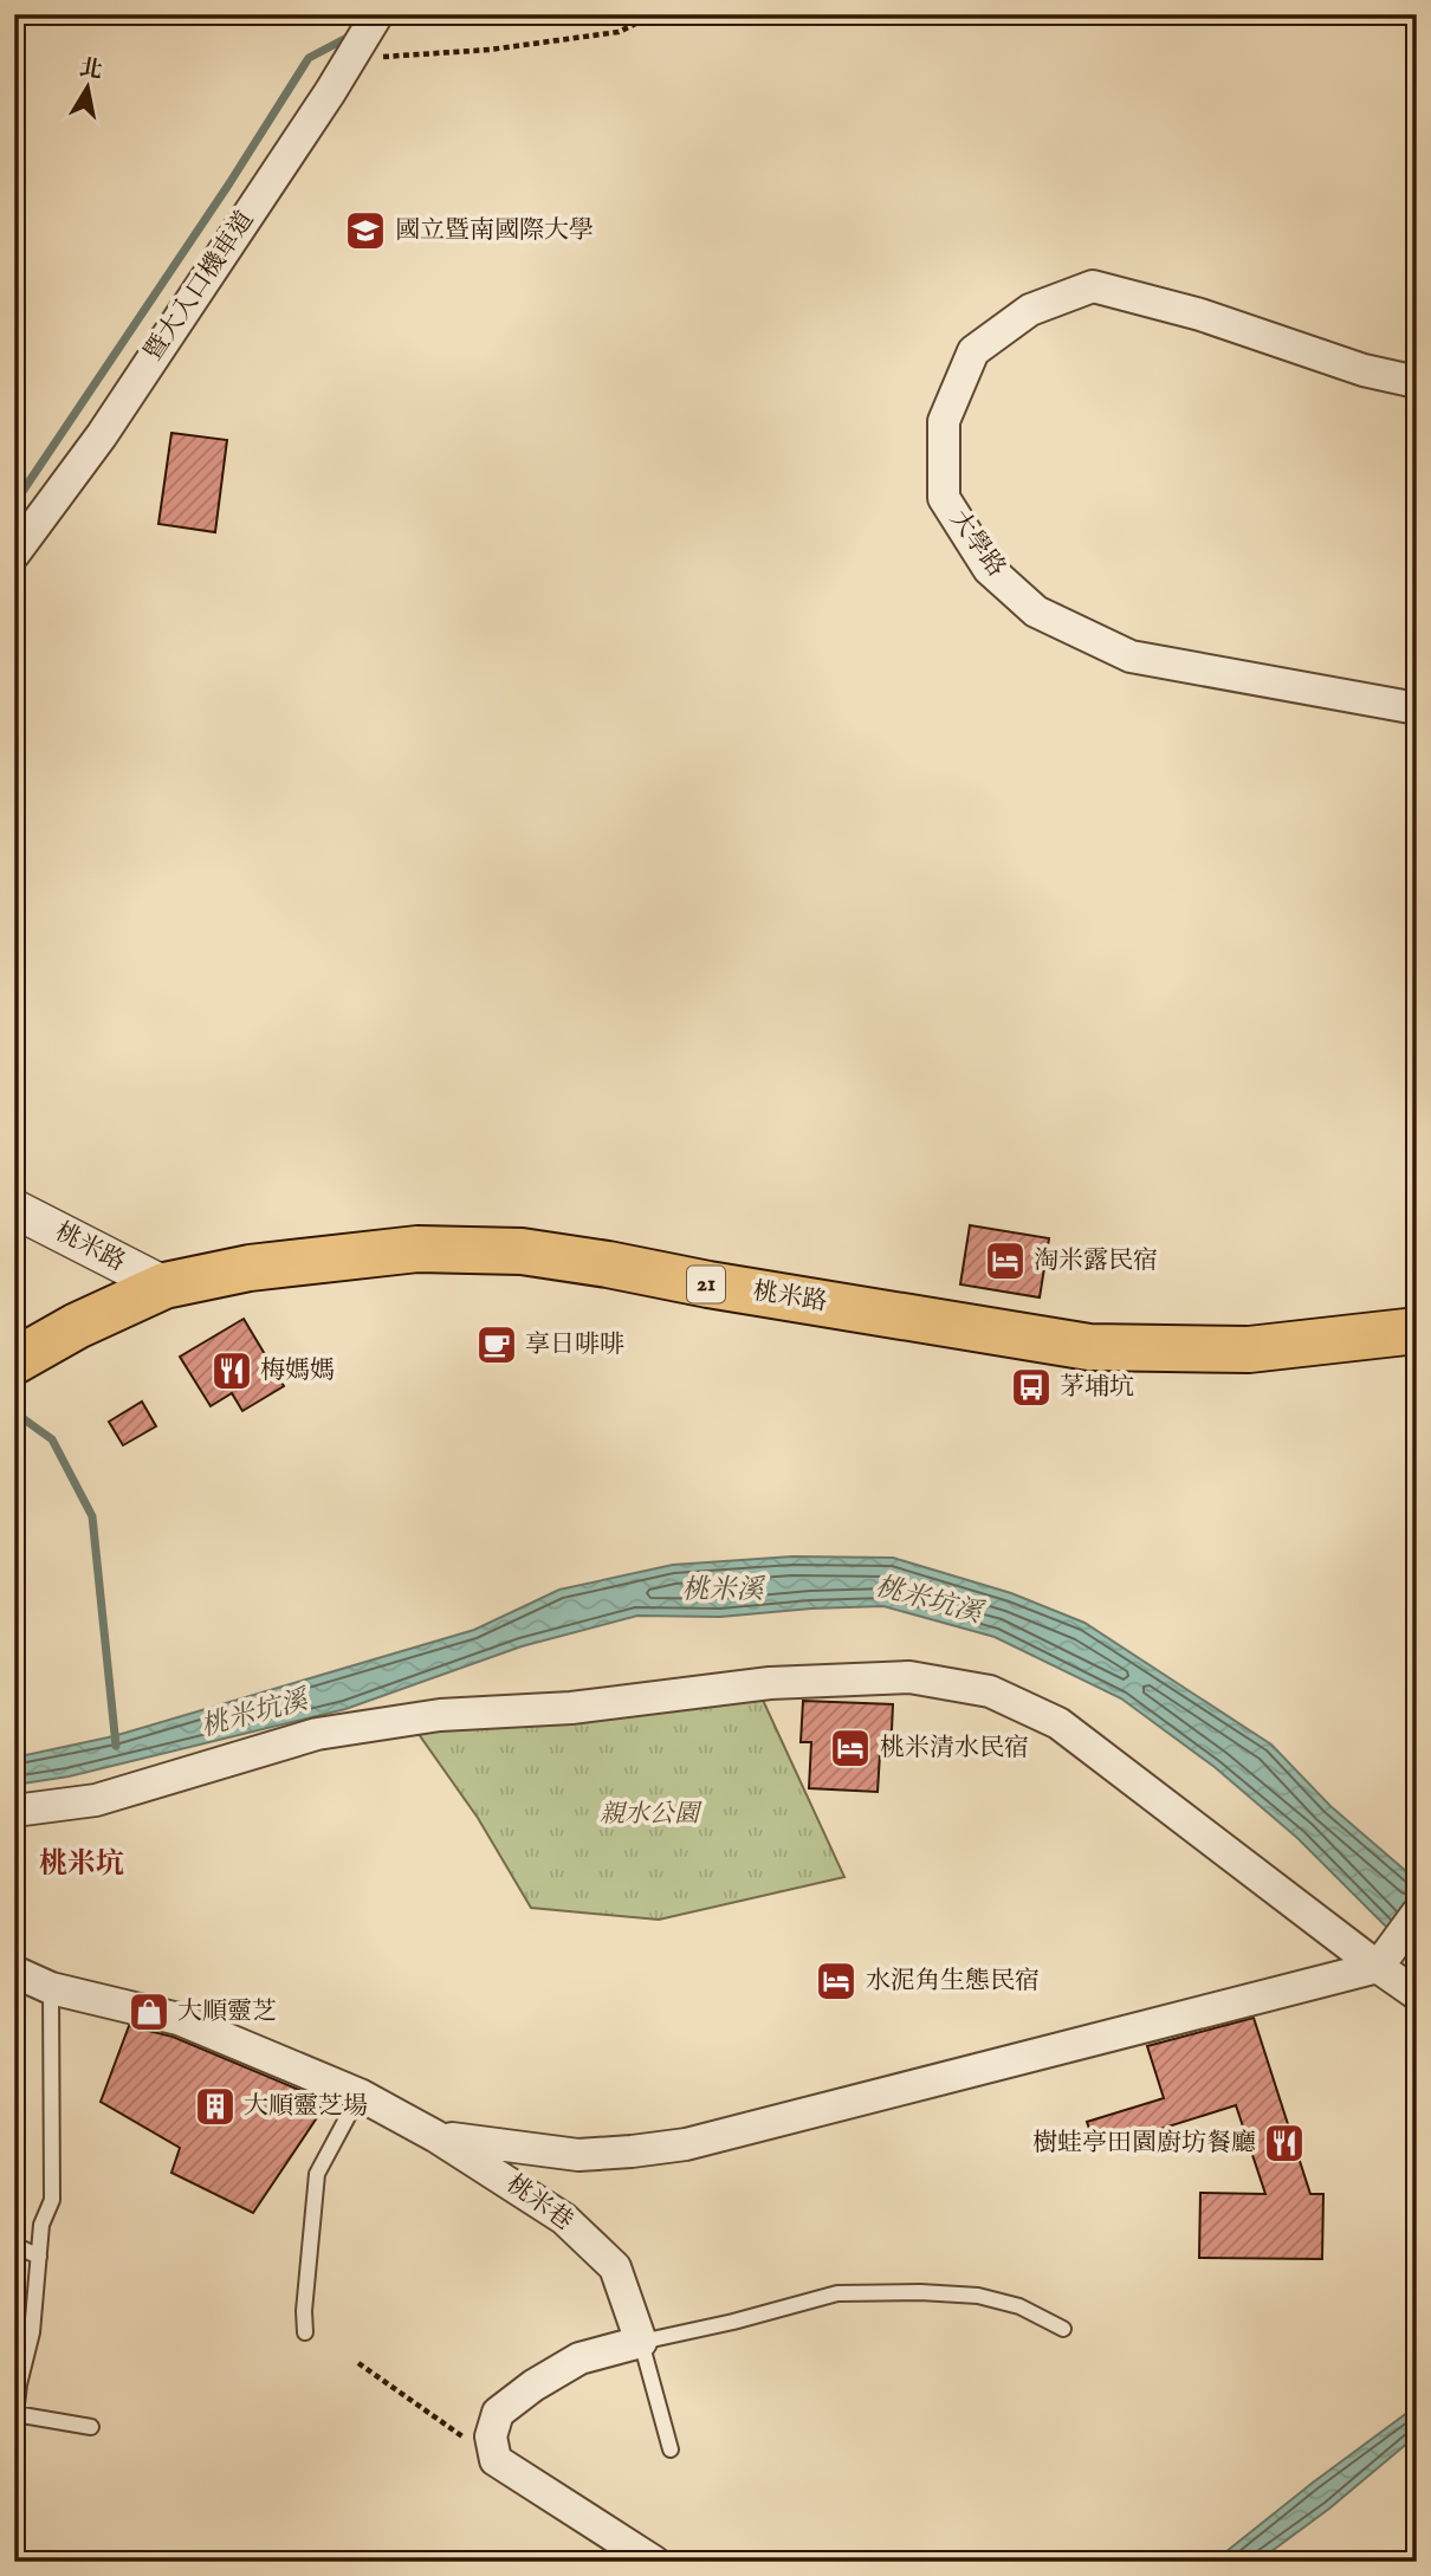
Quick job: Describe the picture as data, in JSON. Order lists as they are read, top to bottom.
{
  "streets": {
    "main road": ["桃米路", "21"],
    "street": ["暨大入口機車道", "大學路", "桃米巷"]
  },
  "districts": ["桃米坑"],
  "water": ["桃米溪", "桃米坑溪"],
  "parks": ["親水公園"],
  "places": {
    "school or university": ["國立暨南國際大學"],
    "hotel": ["淘米露民宿", "桃米清水民宿", "水泥角生態民宿"],
    "cafe": ["享日啡啡"],
    "restaurant": ["梅媽媽", "樹蛙亭田園廚坊餐廳"],
    "bus stop": ["茅埔坑"],
    "shop": ["大順靈芝"],
    "building": ["大順靈芝場"]
  },
  "north": "top"
}
